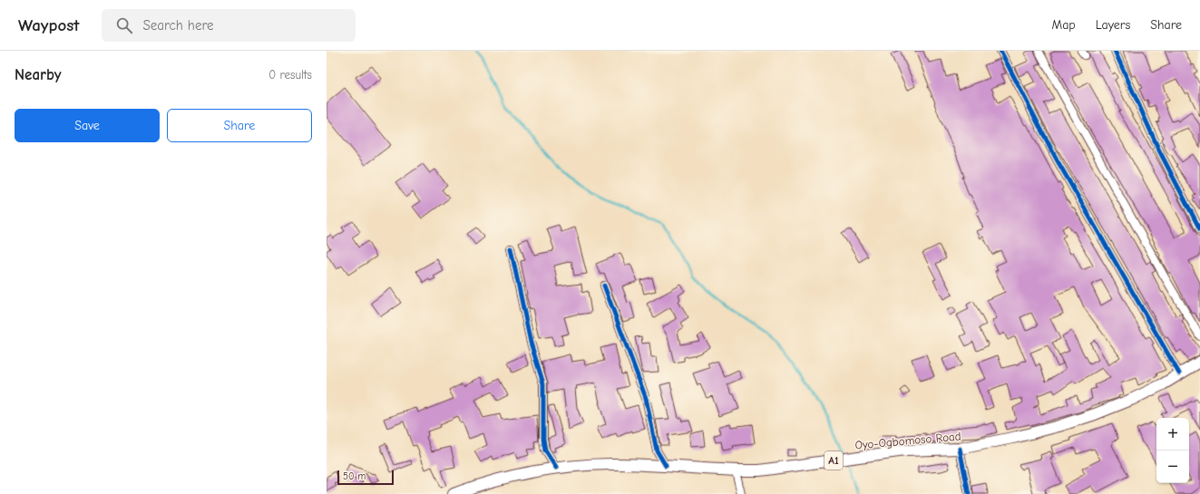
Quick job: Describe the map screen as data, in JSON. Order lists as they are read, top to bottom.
{
  "streets": {
    "highway": ["Oyo-Ogbomoso Road", "A1"]
  },
  "scale_bar": "50 m",
  "page": {
    "header": "Waypost",
    "search": "Search here",
    "nav": ["Map", "Layers", "Share"],
    "heading": ["Nearby", "0 results"],
    "buttons": ["Save", "Share"],
    "map_buttons": ["+", "−"],
    "scale": "50 m"
  }
}
